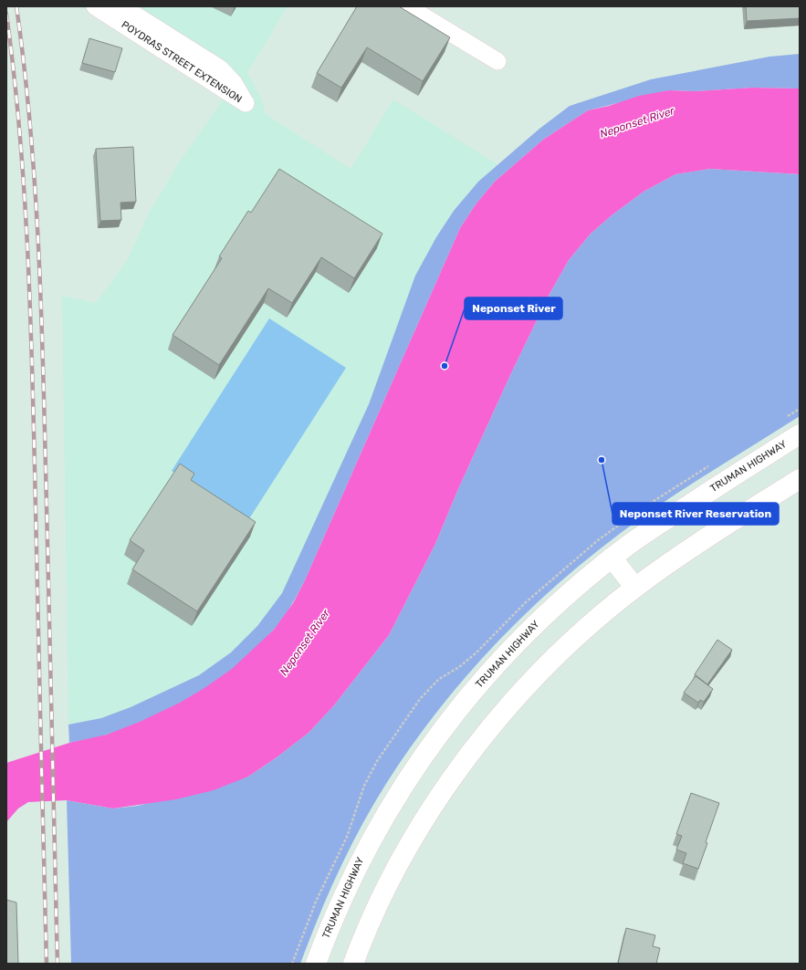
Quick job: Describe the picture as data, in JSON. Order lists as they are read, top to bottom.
{
  "streets": {
    "main road": ["TRUMAN HIGHWAY"],
    "street": ["POYDRAS STREET EXTENSION"]
  },
  "water": ["Neponset River"],
  "places": ["Neponset River", "Neponset River Reservation"]
}
